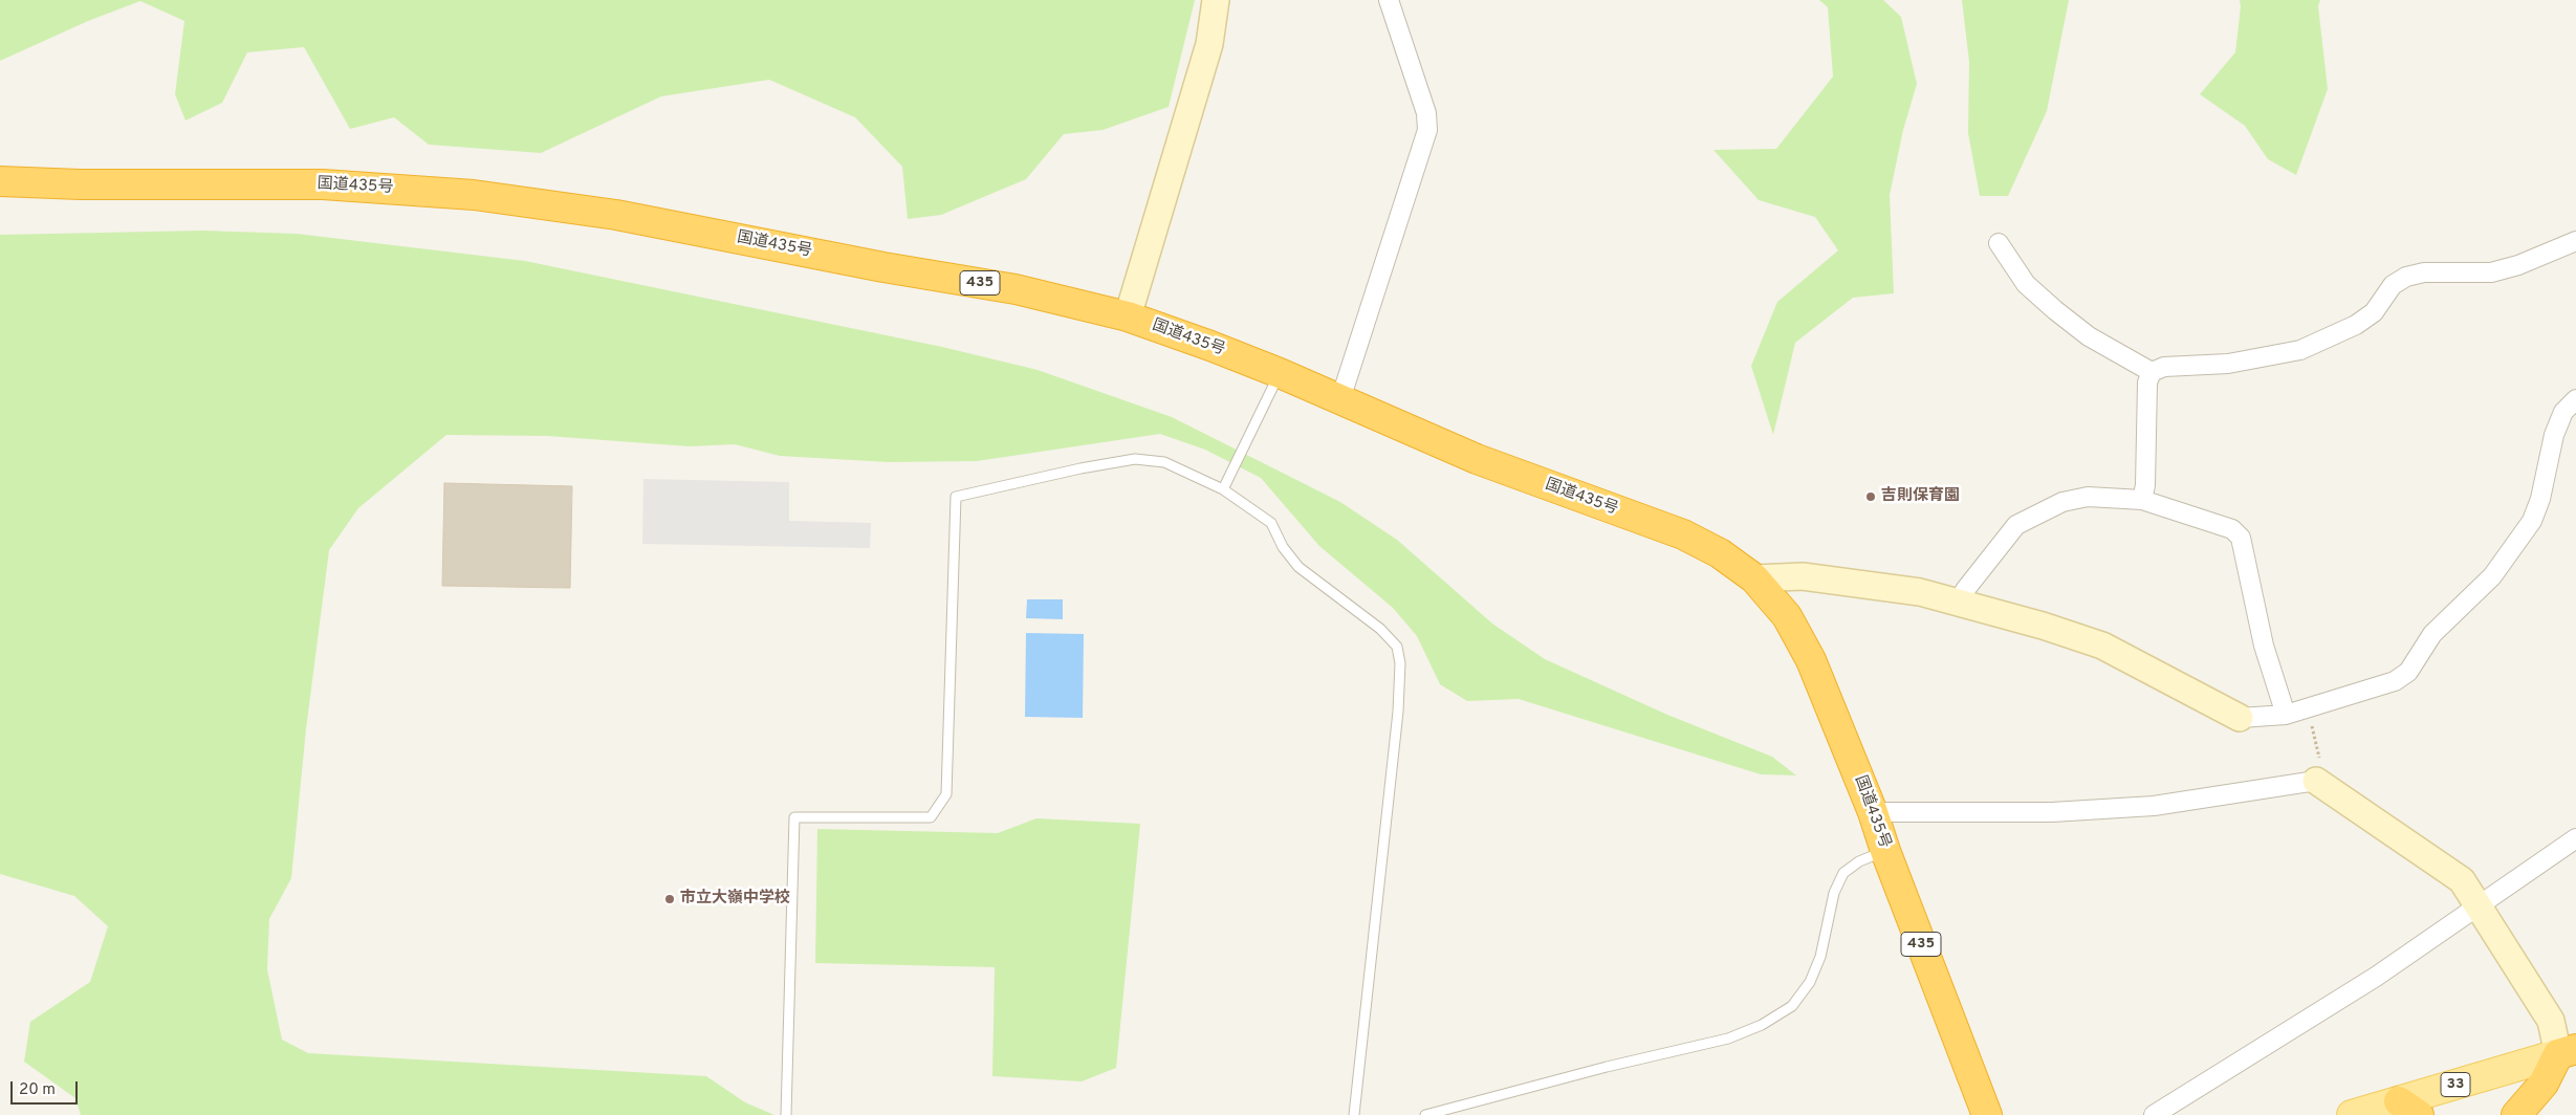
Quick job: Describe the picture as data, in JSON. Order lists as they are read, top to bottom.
{
  "streets": {
    "highway": ["国道435号", "435"],
    "main road": ["33"]
  },
  "places": ["吉則保育園", "市立大嶺中学校"],
  "scale_bar": "20 m"
}
